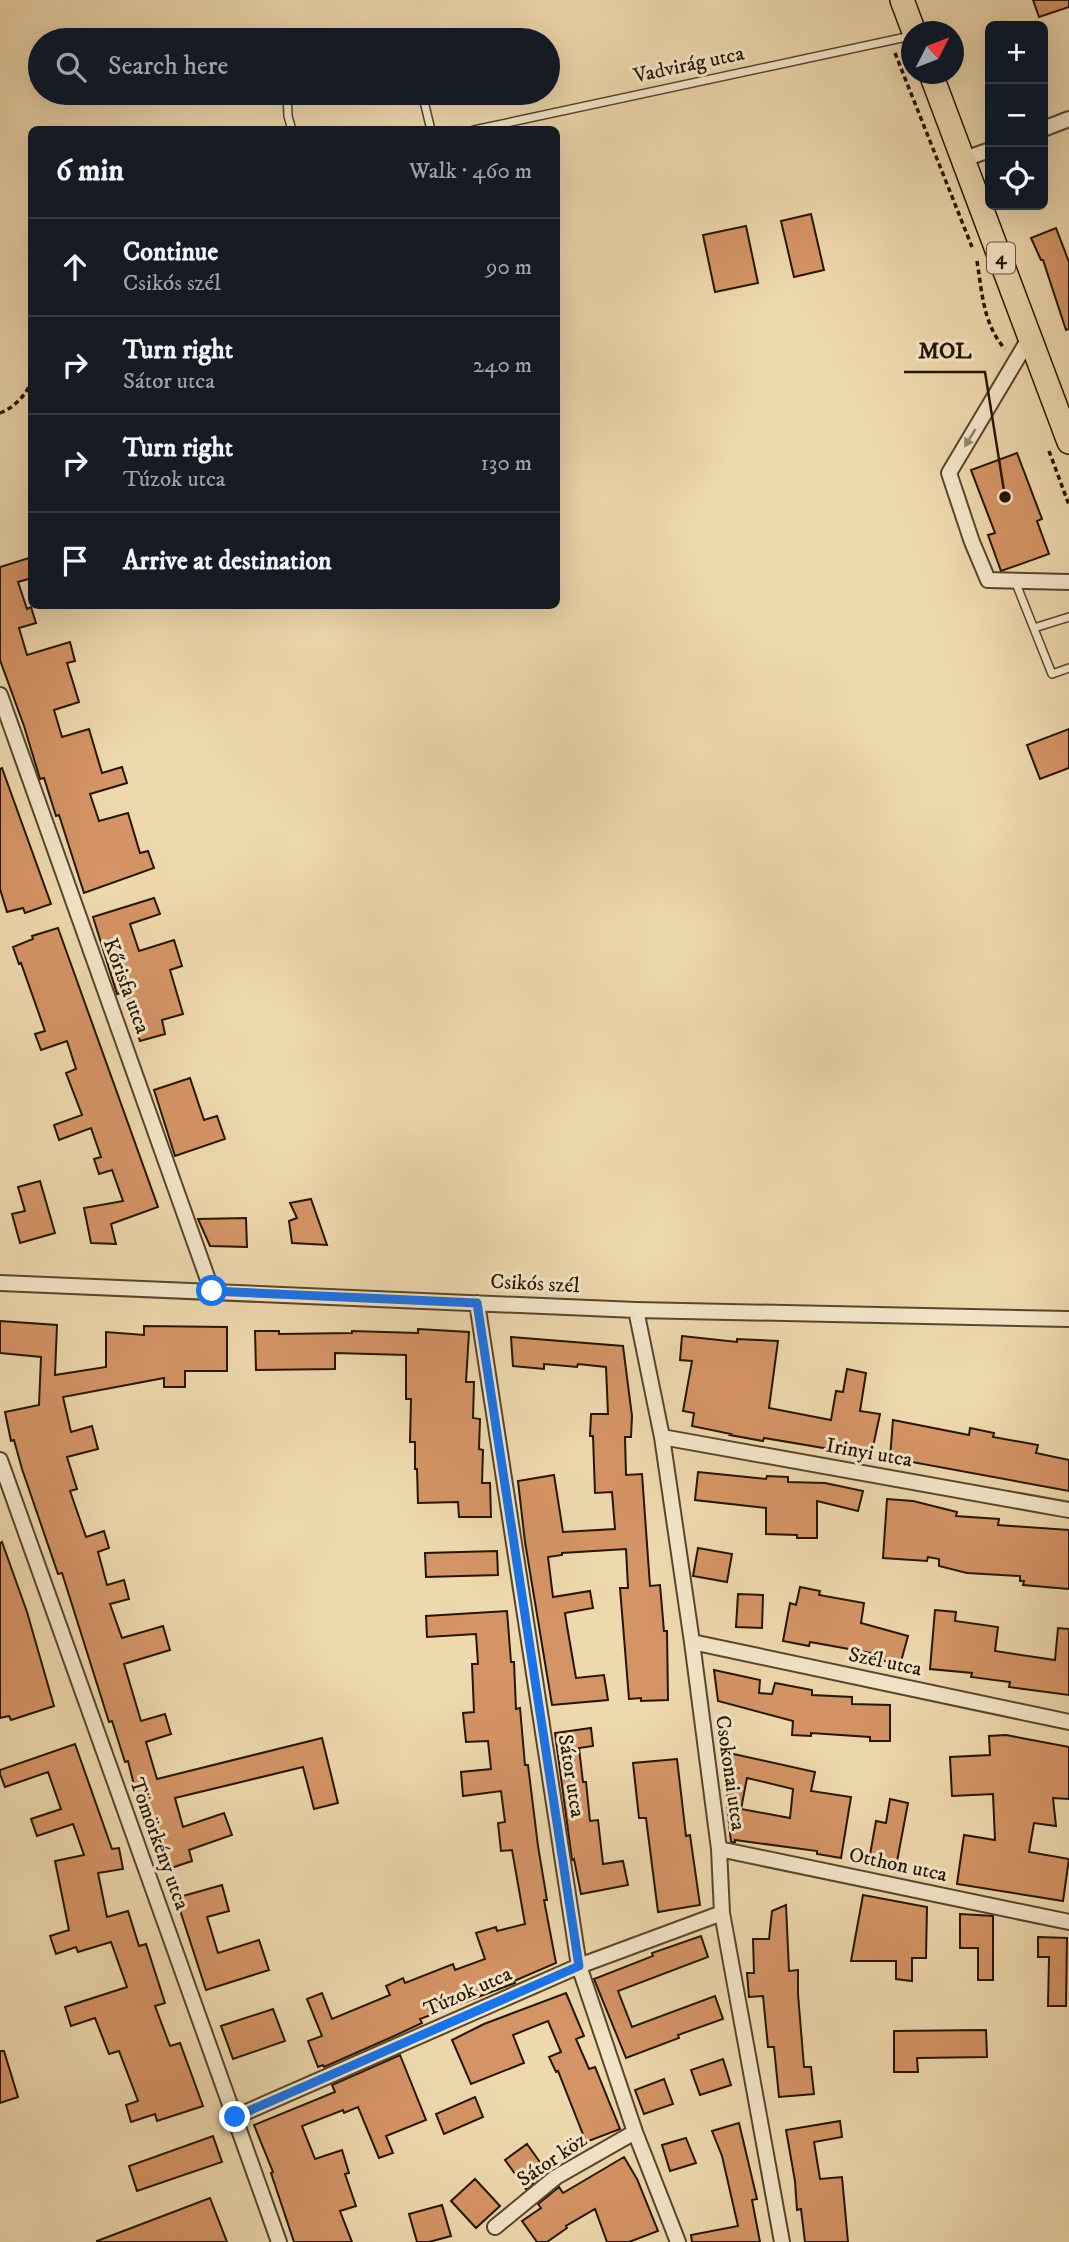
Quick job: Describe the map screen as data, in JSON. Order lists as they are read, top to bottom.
{
  "streets": {
    "main road": ["4"],
    "street": [
      "Kőrisfa utca",
      "Csikós szél",
      "Irinyi utca",
      "Szél utca",
      "Csokonai utca",
      "Sátor utca",
      "Tömörkény utca",
      "Otthon utca",
      "Túzok utca",
      "Sátor köz"
    ],
    "lane": ["Vadvirág utca"]
  },
  "crossings": [
    ["Kőrisfa utca", "Csikós szél"],
    ["Csikós szél", "Csokonai utca"],
    ["Csikós szél", "Sátor utca"],
    ["Irinyi utca", "Csokonai utca"],
    ["Szél utca", "Csokonai utca"],
    ["Csokonai utca", "Otthon utca"],
    ["Csokonai utca", "Túzok utca"],
    ["Sátor utca", "Túzok utca"],
    ["Sátor utca", "Sátor köz"],
    ["Tömörkény utca", "Túzok utca"]
  ],
  "places": ["MOL"],
  "north": "top right",
  "page": {
    "map_buttons": ["+", "−"],
    "search": "Search here",
    "heading": ["6 min", "Walk · 460 m"],
    "list": [
      ["Continue", "Csikós szél", "90 m"],
      ["Turn right", "Sátor utca", "240 m"],
      ["Turn right", "Túzok utca", "130 m"],
      "Arrive at destination"
    ]
  }
}
